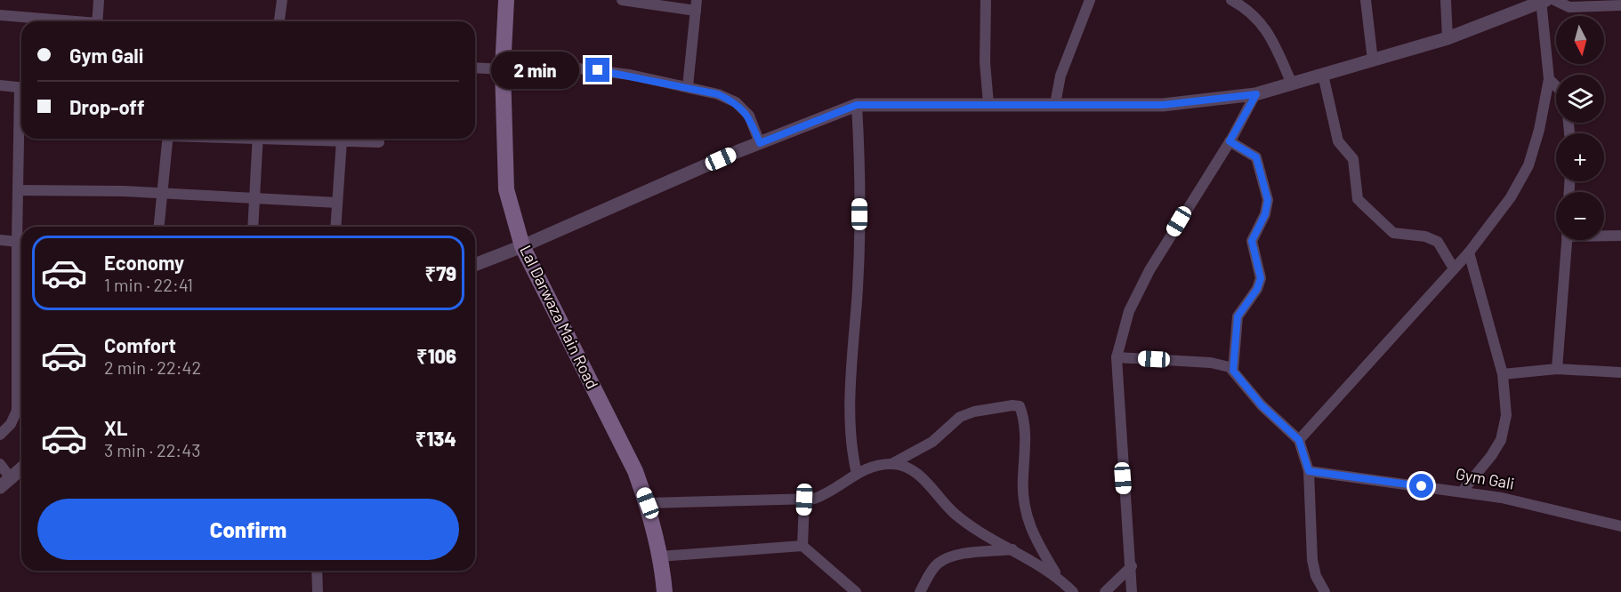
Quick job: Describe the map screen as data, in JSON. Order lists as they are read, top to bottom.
{
  "streets": {
    "main road": ["Lal Darwaza Main Road"],
    "street": ["Gym Gali"]
  },
  "north": "bottom",
  "page": {
    "map_buttons": ["+", "−"],
    "banner": ["Gym Gali", "Drop-off"],
    "bubble": "2 min",
    "list": [
      {
        "name": "Economy",
        "note": "1 min · 22:41",
        "value": "₹79"
      },
      {
        "name": "Comfort",
        "note": "2 min · 22:42",
        "value": "₹106"
      },
      {
        "name": "XL",
        "note": "3 min · 22:43",
        "value": "₹134"
      }
    ],
    "buttons": "Confirm"
  }
}
